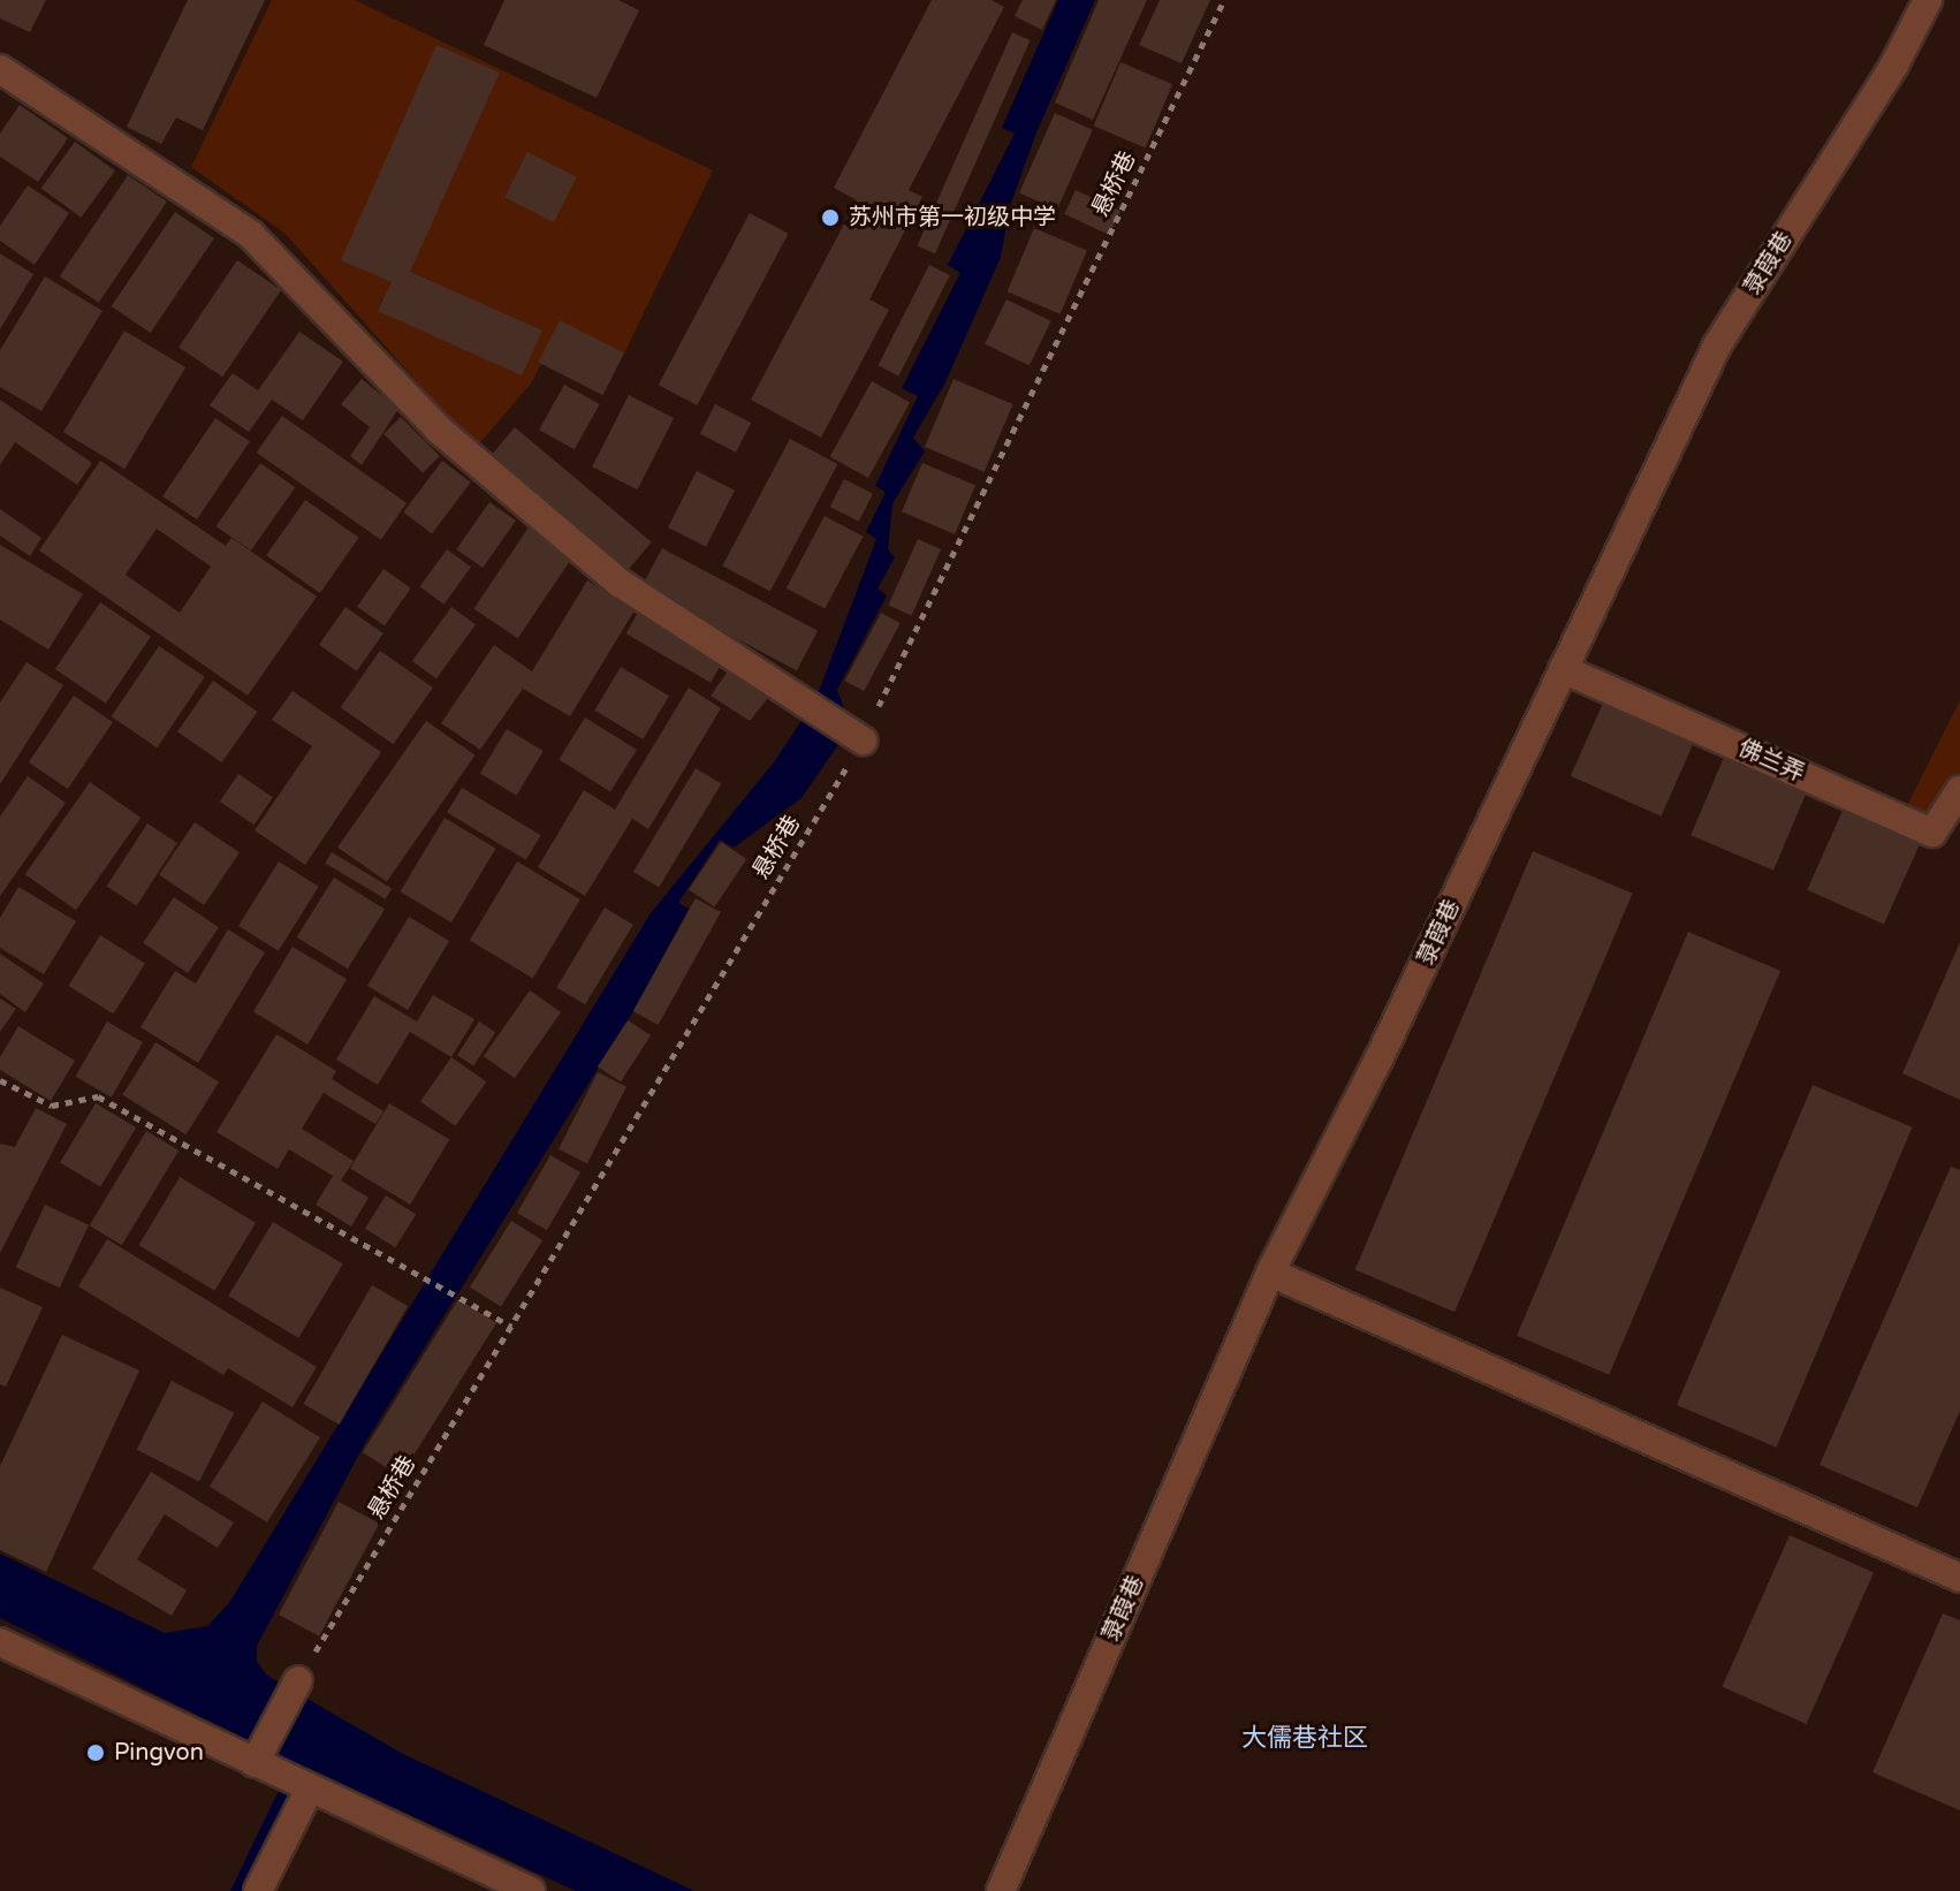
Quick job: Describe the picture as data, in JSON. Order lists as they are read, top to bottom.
{
  "streets": {
    "street": ["菉葭巷", "佛兰弄"],
    "path": ["悬桥巷"]
  },
  "crossings": [
    ["菉葭巷", "佛兰弄"]
  ],
  "districts": ["大儒巷社区"],
  "places": ["苏州市第一初级中学", "Pingvon"]
}
